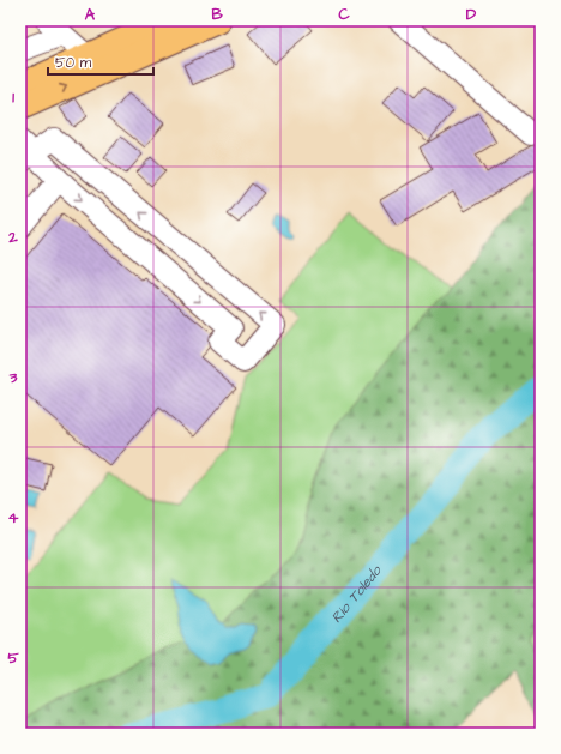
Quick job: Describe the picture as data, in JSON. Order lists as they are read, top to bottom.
{
  "water": ["Rio Toledo"],
  "scale_bar": "50 m",
  "grid": {
    "columns": [
      "A",
      "B",
      "C",
      "D"
    ],
    "rows": [
      "1",
      "2",
      "3",
      "4",
      "5"
    ]
  }
}
